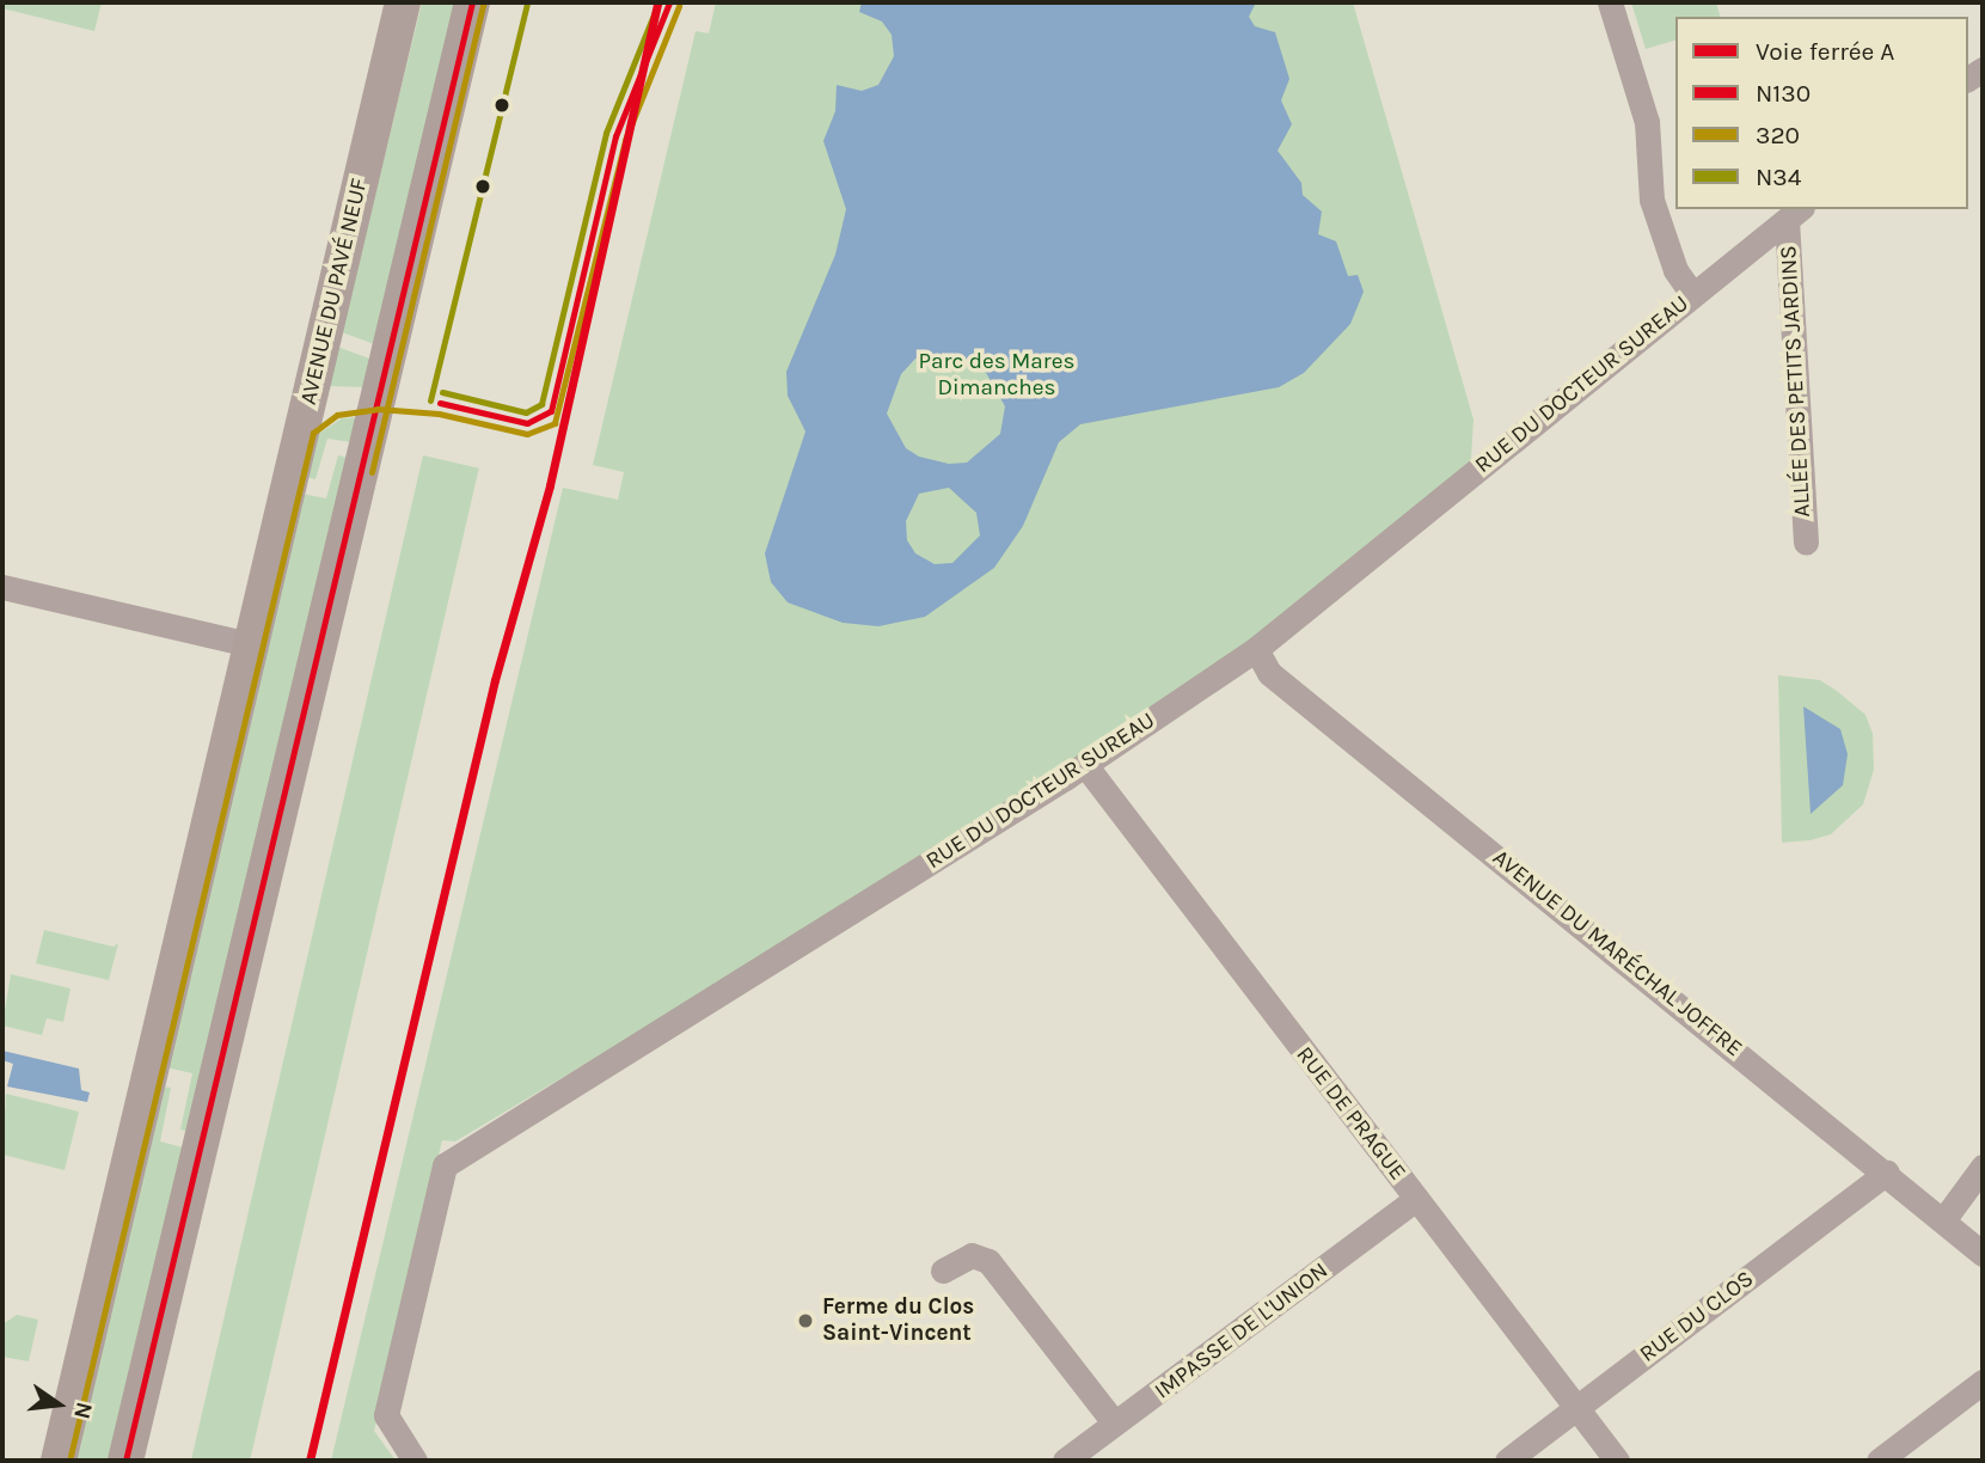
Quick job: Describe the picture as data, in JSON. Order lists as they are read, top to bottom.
{
  "streets": {
    "main road": ["AVENUE DU PAVÉ NEUF"],
    "street": [
      "ALLÉE DES PETITS JARDINS",
      "RUE DU DOCTEUR SUREAU",
      "AVENUE DU MARÉCHAL JOFFRE",
      "RUE DE PRAGUE",
      "RUE DU CLOS",
      "IMPASSE DE L'UNION"
    ]
  },
  "crossings": [
    ["ALLÉE DES PETITS JARDINS", "RUE DU DOCTEUR SUREAU"],
    ["RUE DU DOCTEUR SUREAU", "AVENUE DU MARÉCHAL JOFFRE"],
    ["RUE DU DOCTEUR SUREAU", "RUE DE PRAGUE"],
    ["AVENUE DU MARÉCHAL JOFFRE", "RUE DU CLOS"],
    ["RUE DE PRAGUE", "RUE DU CLOS"],
    ["RUE DE PRAGUE", "IMPASSE DE L'UNION"]
  ],
  "parks": ["Parc des Mares Dimanches"],
  "places": ["Ferme du Clos Saint-Vincent"],
  "lines": [
    "rail line A",
    "transit line N130",
    "transit line N34",
    "transit line 320"
  ],
  "legend": [
    "Voie ferrée A",
    "N130",
    "320",
    "N34"
  ],
  "north": "right"
}
